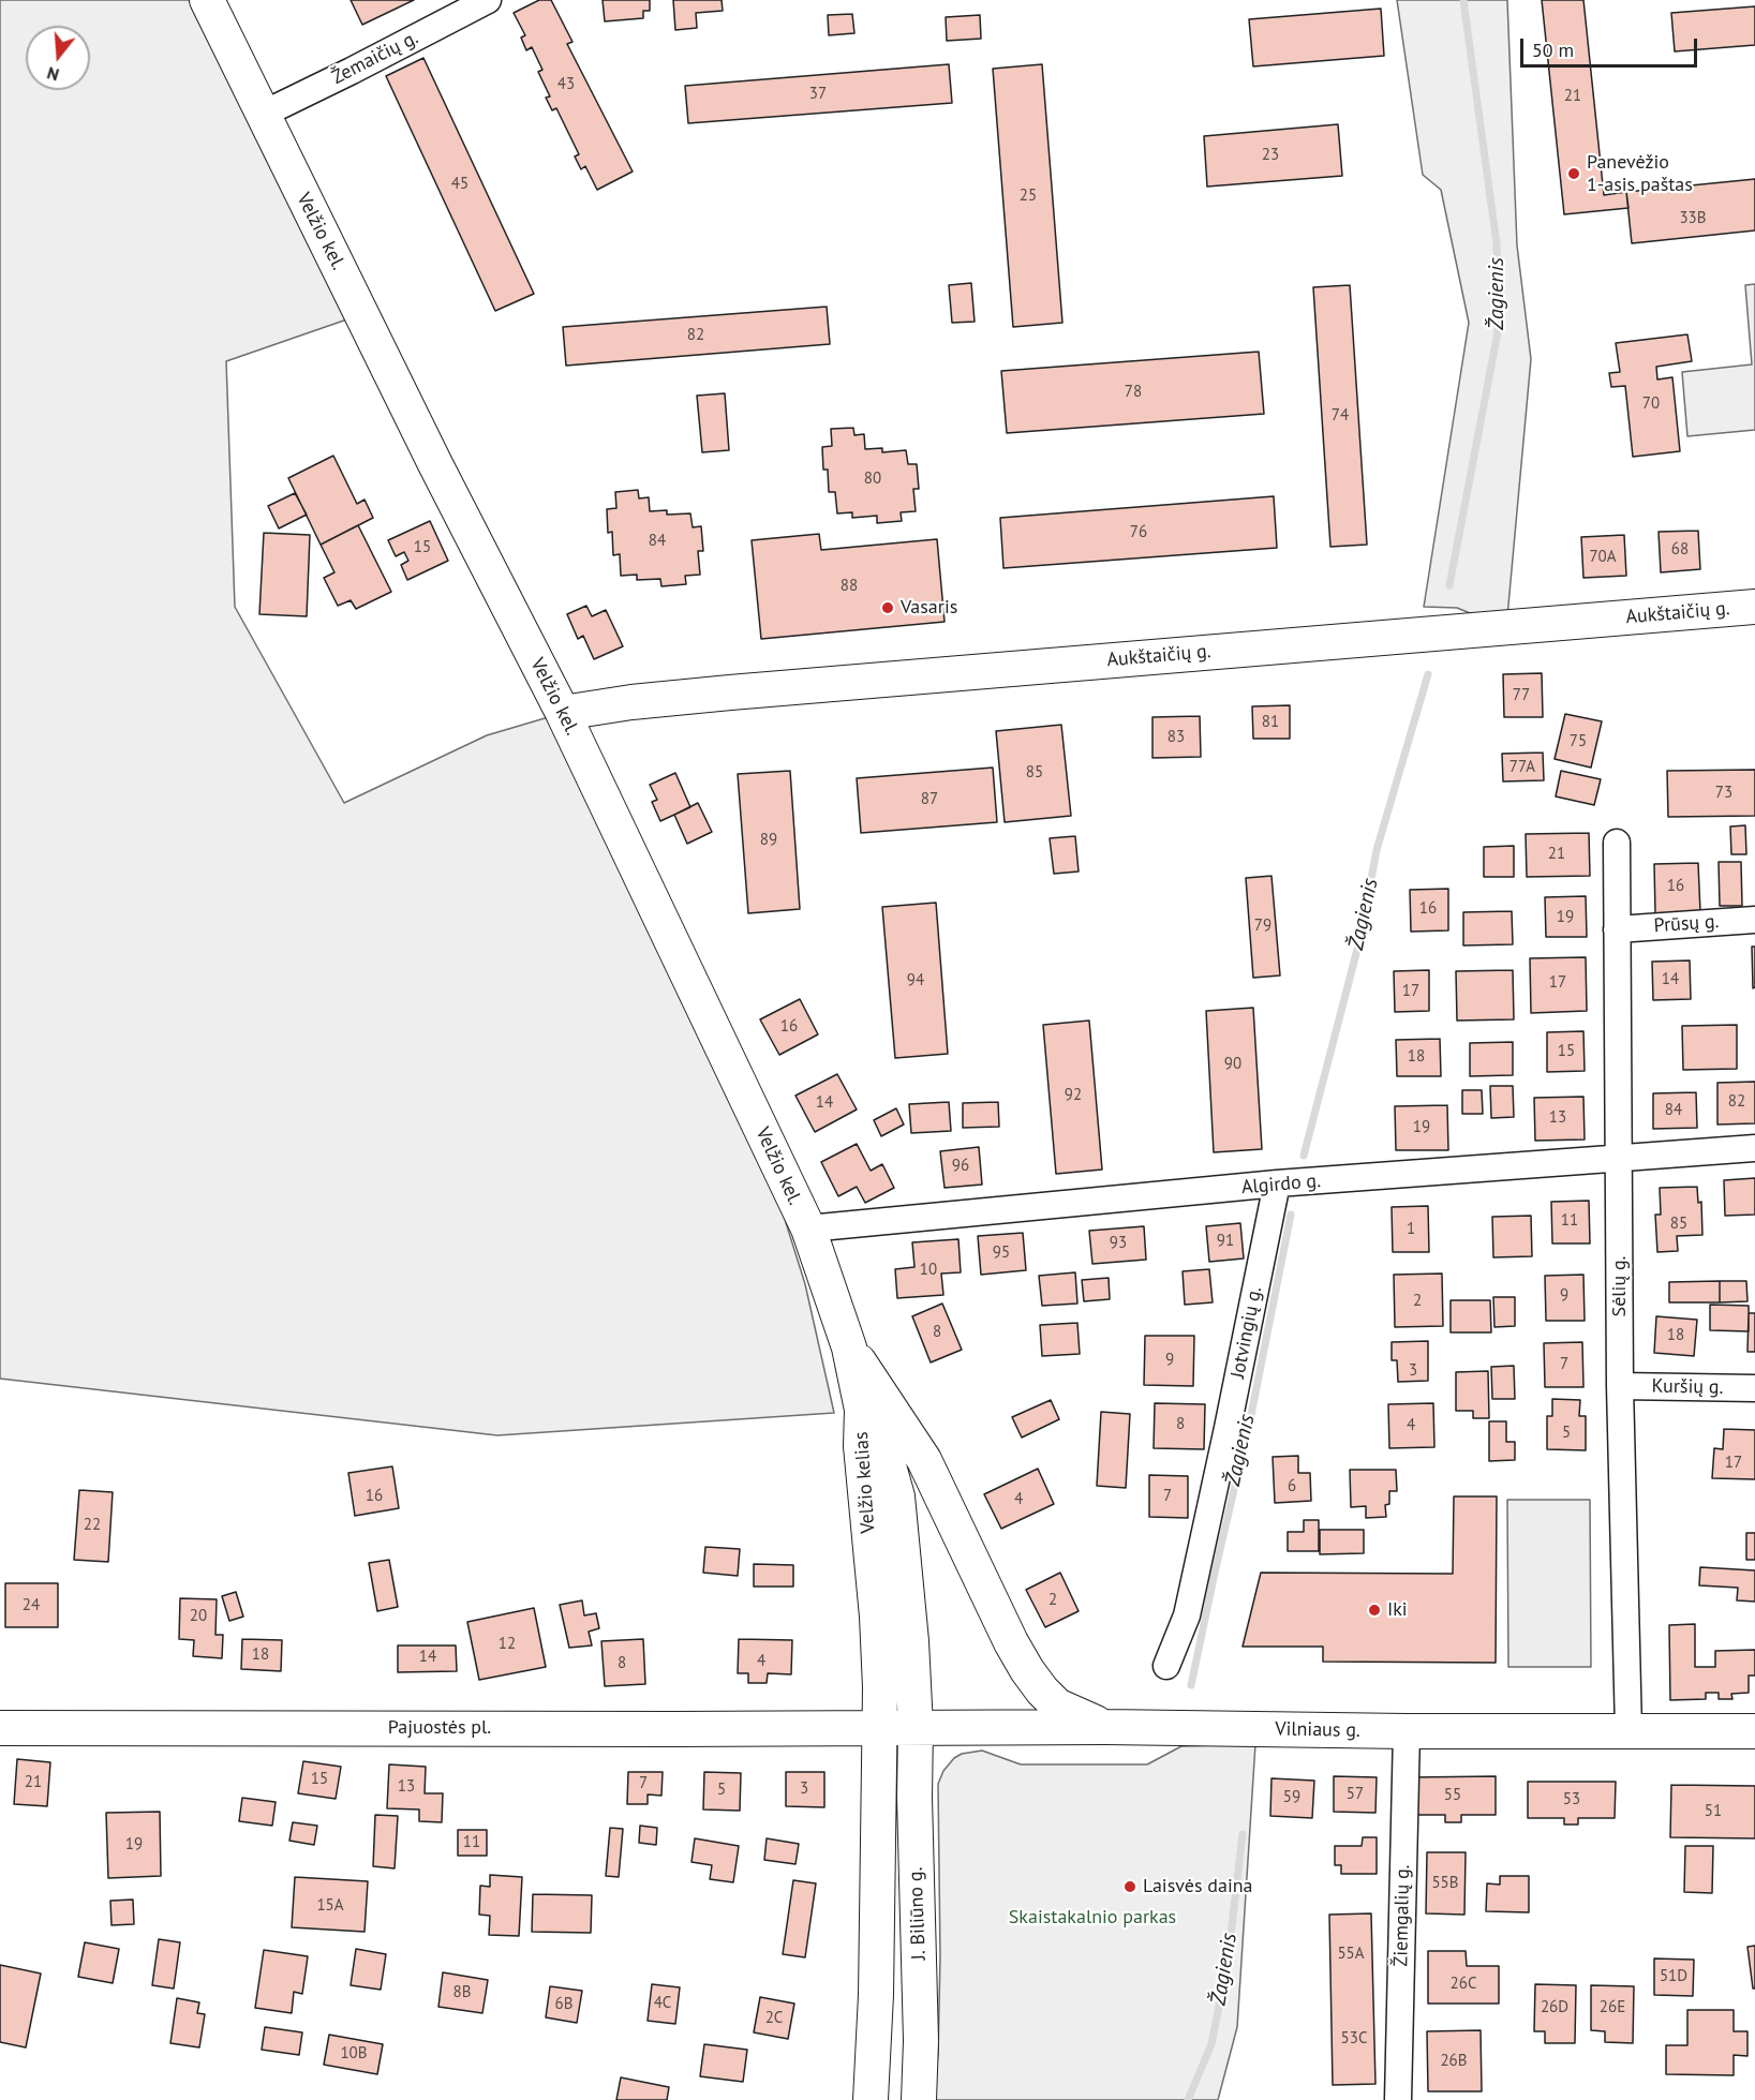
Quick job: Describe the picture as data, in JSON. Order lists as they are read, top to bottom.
{
  "streets": {
    "main road": [
      "Velžio kel.",
      "Aukštaičių g.",
      "Velžio kelias",
      "Pajuostės pl.",
      "Vilniaus g.",
      "J. Biliūno g."
    ],
    "street": [
      "Žemaičių g.",
      "Prūsų g.",
      "Algirdo g.",
      "Sėlių g.",
      "Jotvingių g.",
      "Kuršių g.",
      "Žiemgalių g."
    ]
  },
  "crossings": [
    ["Žemaičių g.", "Velžio kel."],
    ["Velžio kel.", "Aukštaičių g."],
    ["Velžio kel.", "Algirdo g."],
    ["Velžio kel.", "Velžio kelias"],
    ["Prūsų g.", "Sėlių g."],
    ["Algirdo g.", "Sėlių g."],
    ["Algirdo g.", "Jotvingių g."],
    ["Sėlių g.", "Kuršių g."],
    ["Sėlių g.", "Vilniaus g."],
    ["Velžio kelias", "Pajuostės pl."],
    ["Velžio kelias", "Vilniaus g."],
    ["Velžio kelias", "J. Biliūno g."],
    ["Pajuostės pl.", "Vilniaus g."],
    ["Pajuostės pl.", "J. Biliūno g."],
    ["Vilniaus g.", "J. Biliūno g."],
    ["Vilniaus g.", "Žiemgalių g."]
  ],
  "water": ["Žagienis"],
  "parks": ["Skaistakalnio parkas"],
  "places": [
    "Panevėžio 1-asis paštas",
    "Vasaris",
    "Iki",
    "Laisvės daina"
  ],
  "house_numbers": [
    "43",
    "37",
    "21",
    "23",
    "45",
    "25",
    "33B",
    "82",
    "78",
    "70",
    "74",
    "80",
    "76",
    "84",
    "15",
    "68",
    "70A",
    "88",
    "77",
    "81",
    "83",
    "75",
    "77A",
    "85",
    "73",
    "87",
    "89",
    "21",
    "16",
    "16",
    "19",
    "79",
    "14",
    "94",
    "17",
    "17",
    "16",
    "15",
    "18",
    "90",
    "92",
    "82",
    "14",
    "84",
    "13",
    "19",
    "96",
    "11",
    "85",
    "1",
    "91",
    "93",
    "95",
    "10",
    "9",
    "2",
    "8",
    "18",
    "9",
    "7",
    "3",
    "8",
    "4",
    "5",
    "17",
    "6",
    "16",
    "7",
    "4",
    "22",
    "2",
    "24",
    "20",
    "12",
    "18",
    "14",
    "4",
    "8",
    "15",
    "21",
    "7",
    "13",
    "3",
    "5",
    "57",
    "55",
    "59",
    "53",
    "51",
    "11",
    "19",
    "55B",
    "15A",
    "55A",
    "51D",
    "26C",
    "8B",
    "4C",
    "6B",
    "26D",
    "26E",
    "2C",
    "53C",
    "10B",
    "26B"
  ],
  "scale_bar": "50 m",
  "north": "bottom"
}
